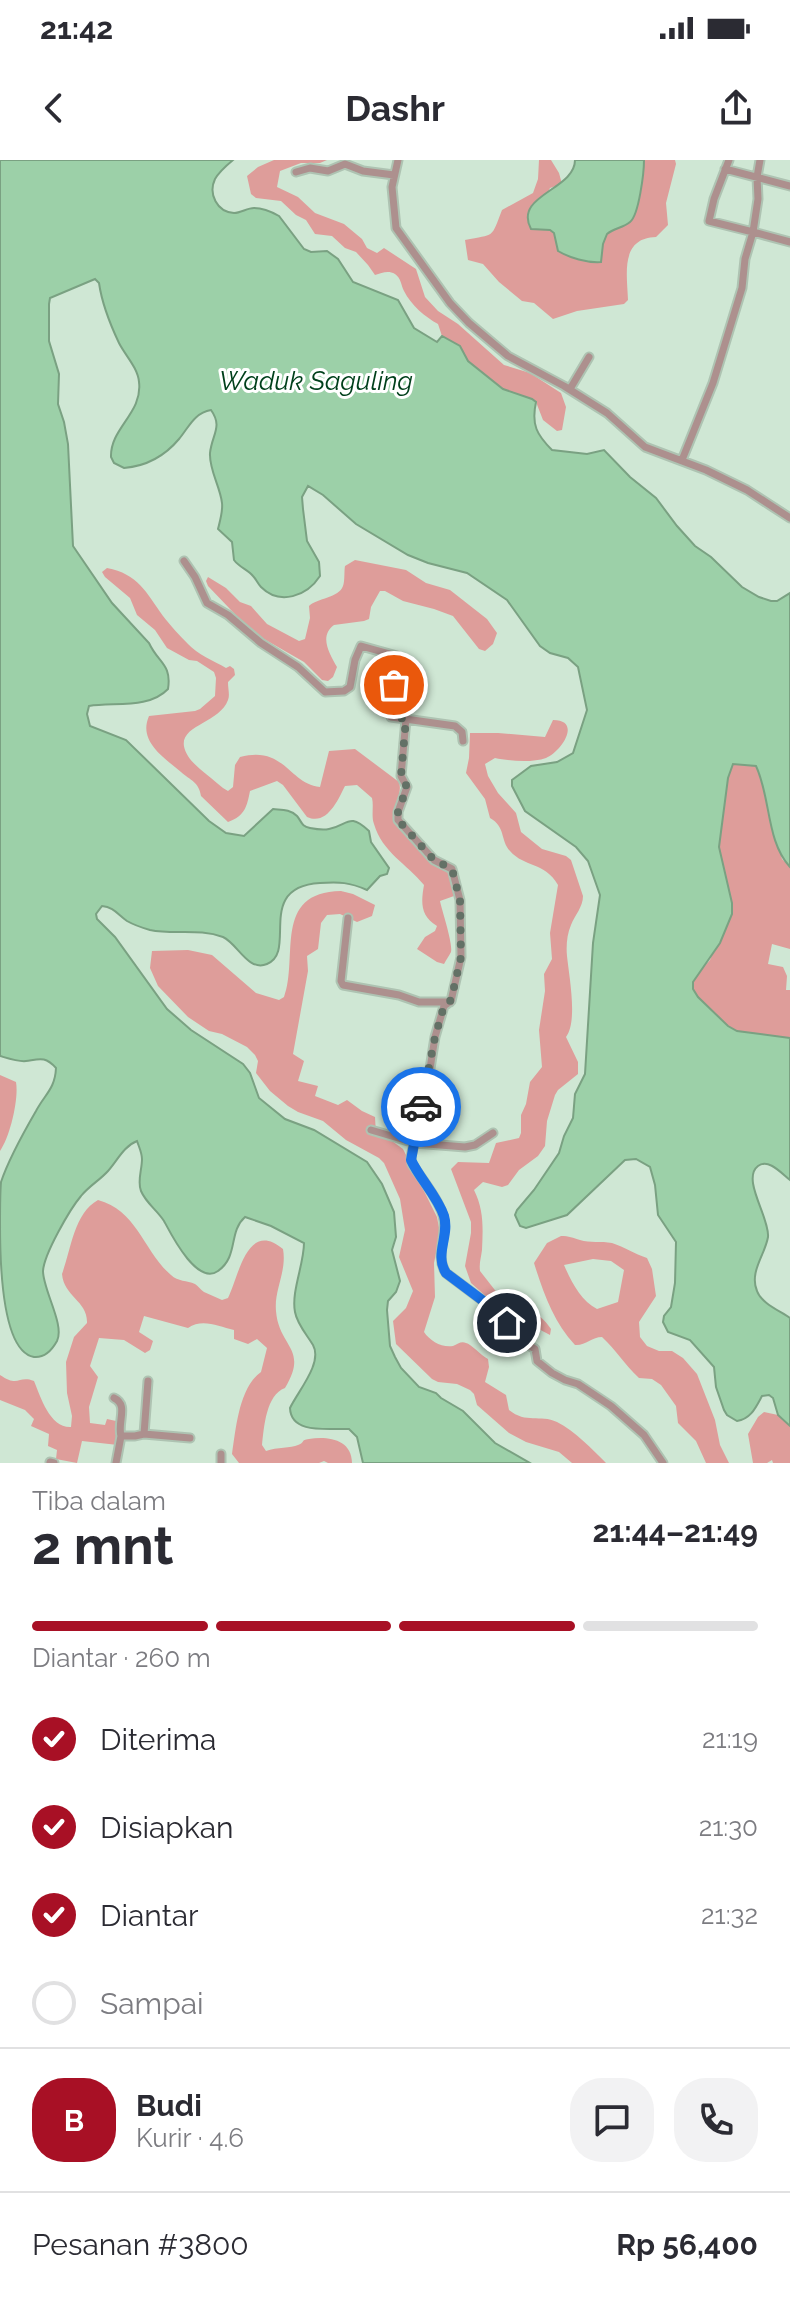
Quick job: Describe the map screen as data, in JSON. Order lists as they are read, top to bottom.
{
  "water": ["Waduk Saguling"],
  "page": {
    "status": "21:42",
    "header": "Dashr",
    "heading": ["2 mnt", "Tiba dalam", "21:44–21:49"],
    "panel": [
      "Budi",
      "Kurir · 4.6",
      "Pesanan #3800",
      "Rp 56,400"
    ],
    "bar": "Diantar · 260 m",
    "list": [
      ["Diterima", "21:19"],
      ["Disiapkan", "21:30"],
      ["Diantar", "21:32"],
      "Sampai"
    ],
    "round": "B"
  }
}
